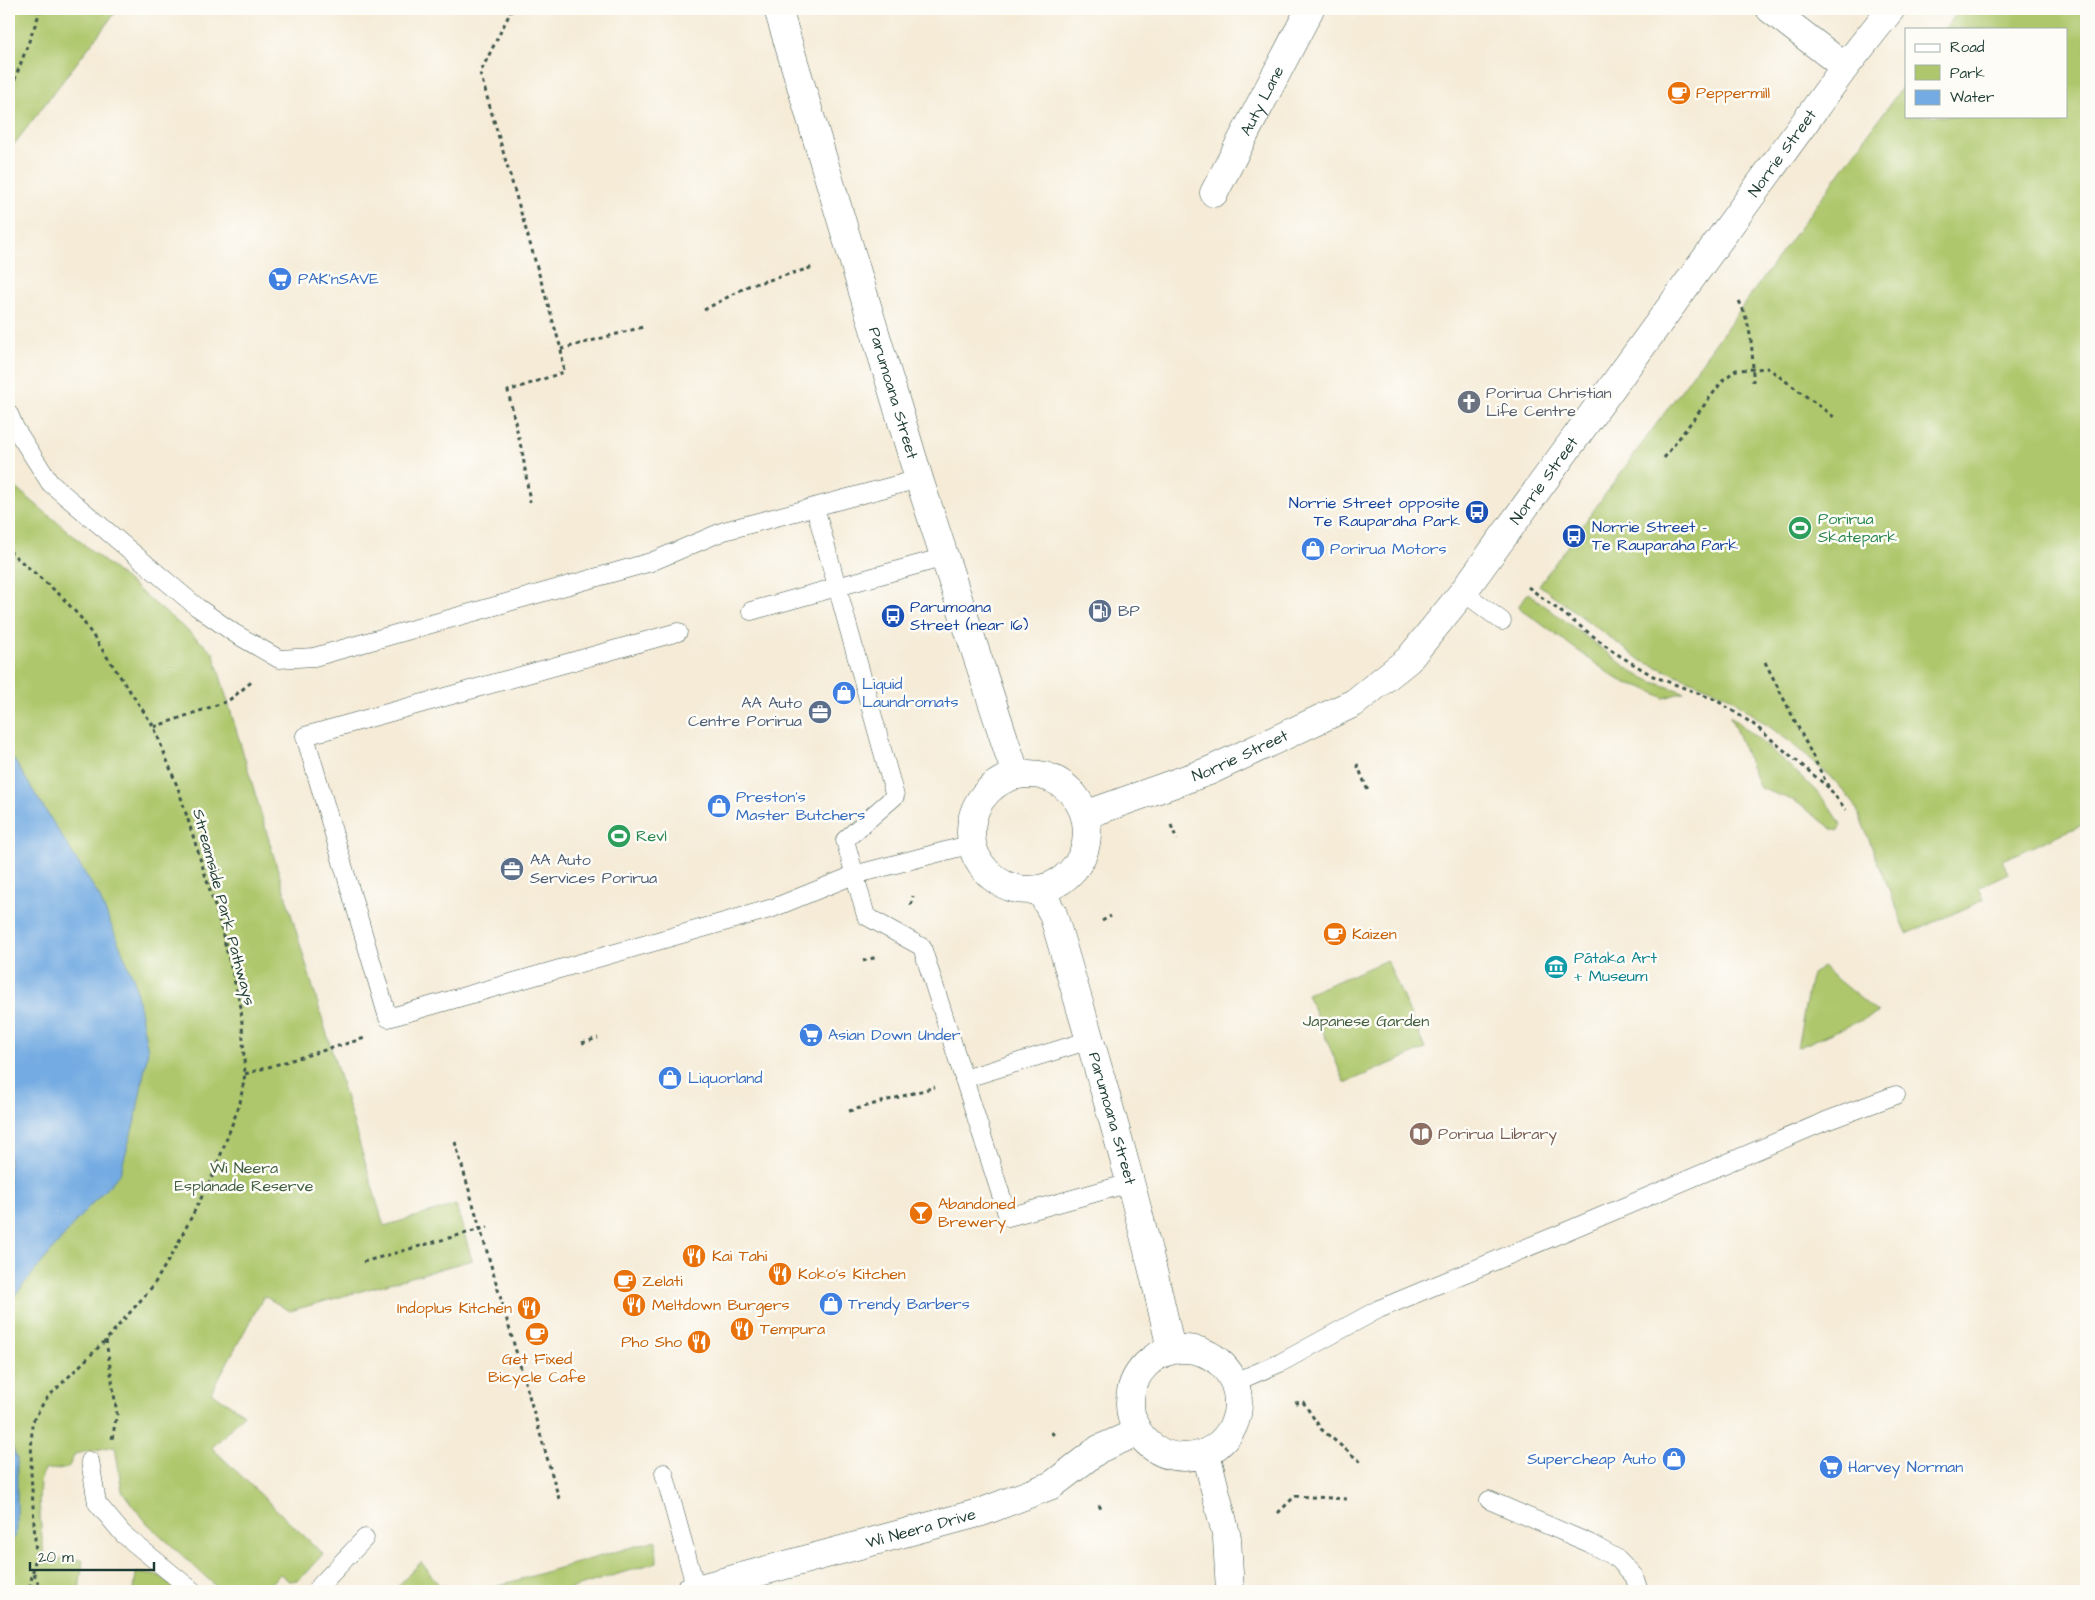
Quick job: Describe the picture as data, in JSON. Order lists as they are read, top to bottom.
{
  "streets": {
    "main road": [
      "Auty Lane",
      "Norrie Street",
      "Parumoana Street",
      "Wi Neera Drive"
    ],
    "path": ["Streamside Park Pathways"]
  },
  "crossings": [
    ["Norrie Street", "Parumoana Street"],
    ["Parumoana Street", "Wi Neera Drive"]
  ],
  "parks": ["Japanese Garden", "Wi Neera Esplanade Reserve"],
  "places": {
    "cafe": [
      "Peppermill",
      "Kaizen",
      "Zelati",
      "Get Fixed Bicycle Cafe"
    ],
    "supermarket": ["PAK'nSAVE", "Asian Down Under", "Harvey Norman"],
    "church": ["Porirua Christian Life Centre"],
    "bus stop": ["Norrie Street opposite Te Rauparaha Park", "Norrie Street - Te Rauparaha Park", "Parumoana Street (near 16)"],
    "sports": ["Porirua Skatepark", "Revl"],
    "shop": [
      "Porirua Motors",
      "Liquid Laundromats",
      "Preston's Master Butchers",
      "Liquorland",
      "Trendy Barbers",
      "Supercheap Auto"
    ],
    "fuel station": ["BP"],
    "office": ["AA Auto Centre Porirua", "AA Auto Services Porirua"],
    "museum": ["Pātaka Art + Museum"],
    "library": ["Porirua Library"],
    "bar": ["Abandoned Brewery"],
    "restaurant": [
      "Kai Tahi",
      "Koko's Kitchen",
      "Meltdown Burgers",
      "Indoplus Kitchen",
      "Tempura",
      "Pho Sho"
    ]
  },
  "legend": ["Road", "Park", "Water"],
  "scale_bar": "20 m"
}
